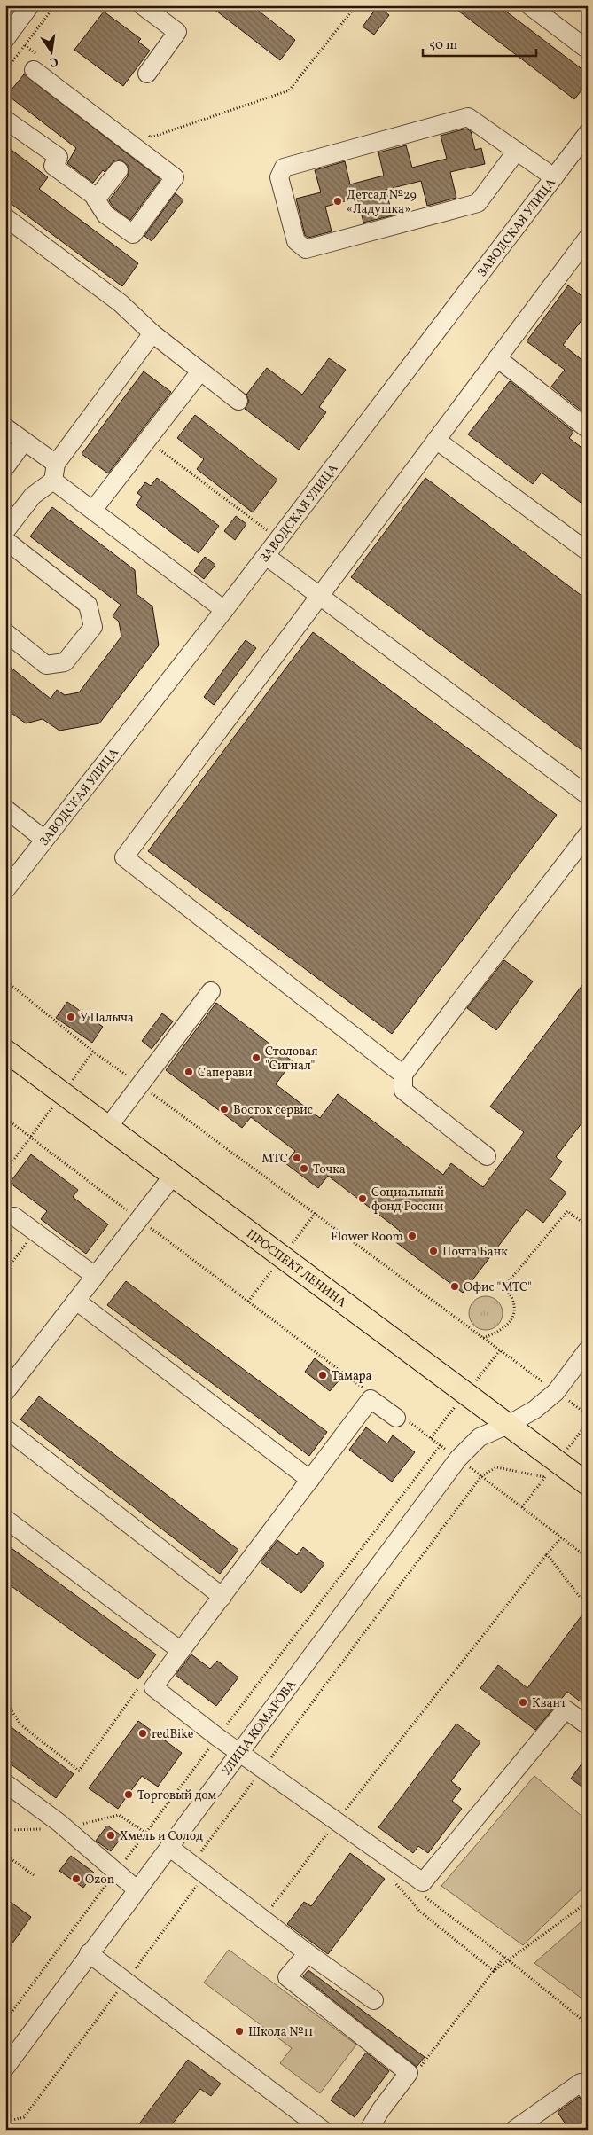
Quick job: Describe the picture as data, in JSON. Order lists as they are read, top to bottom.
{
  "streets": {
    "main road": ["ПРОСПЕКТ ЛЕНИНА"],
    "street": ["ЗАВОДСКАЯ УЛИЦА", "УЛИЦА КОМАРОВА"]
  },
  "crossings": [
    ["ПРОСПЕКТ ЛЕНИНА", "УЛИЦА КОМАРОВА"]
  ],
  "places": [
    "Детсад №29 «Ладушка»",
    "У Палыча",
    "Столовая \"Сигнал\"",
    "Саперави",
    "Восток сервис",
    "МТС",
    "Точка",
    "Социальный фонд России",
    "Flower Room",
    "Почта Банк",
    "Офис \"МТС\"",
    "Тамара",
    "Квант",
    "redBike",
    "Торговый дом",
    "Хмель и Солод",
    "Ozon",
    "Школа №11"
  ],
  "scale_bar": "50 m",
  "north": "bottom"
}
